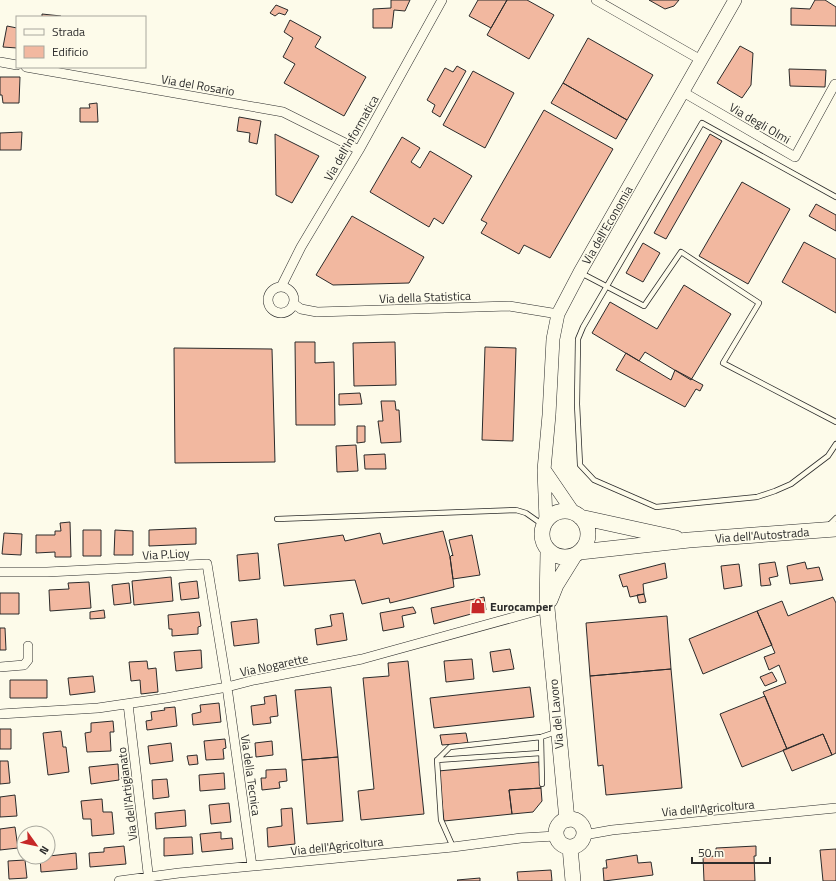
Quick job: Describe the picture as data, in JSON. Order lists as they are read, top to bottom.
{
  "streets": {
    "main road": ["Via dell'Economia", "Via dell'Autostrada", "Via del Lavoro"],
    "street": [
      "Via del Rosario",
      "Via degli Olmi",
      "Via dell'Informatica",
      "Via della Statistica",
      "Via P.Lioy",
      "Via Nogarette",
      "Via della Tecnica",
      "Via dell'Artigianato",
      "Via dell'Agricoltura"
    ]
  },
  "crossings": [
    ["Via del Rosario", "Via dell'Informatica"],
    ["Via degli Olmi", "Via dell'Economia"],
    ["Via dell'Informatica", "Via della Statistica"],
    ["Via dell'Economia", "Via della Statistica"],
    ["Via dell'Economia", "Via dell'Autostrada"],
    ["Via dell'Economia", "Via del Lavoro"],
    ["Via dell'Autostrada", "Via del Lavoro"],
    ["Via P.Lioy", "Via Nogarette"],
    ["Via P.Lioy", "Via della Tecnica"],
    ["Via Nogarette", "Via del Lavoro"],
    ["Via Nogarette", "Via della Tecnica"],
    ["Via Nogarette", "Via dell'Artigianato"],
    ["Via del Lavoro", "Via dell'Agricoltura"],
    ["Via della Tecnica", "Via dell'Agricoltura"],
    ["Via dell'Artigianato", "Via dell'Agricoltura"]
  ],
  "places": {
    "shop": ["Eurocamper"]
  },
  "legend": ["Strada", "Edificio"],
  "scale_bar": "50 m",
  "north": "bottom right"
}
